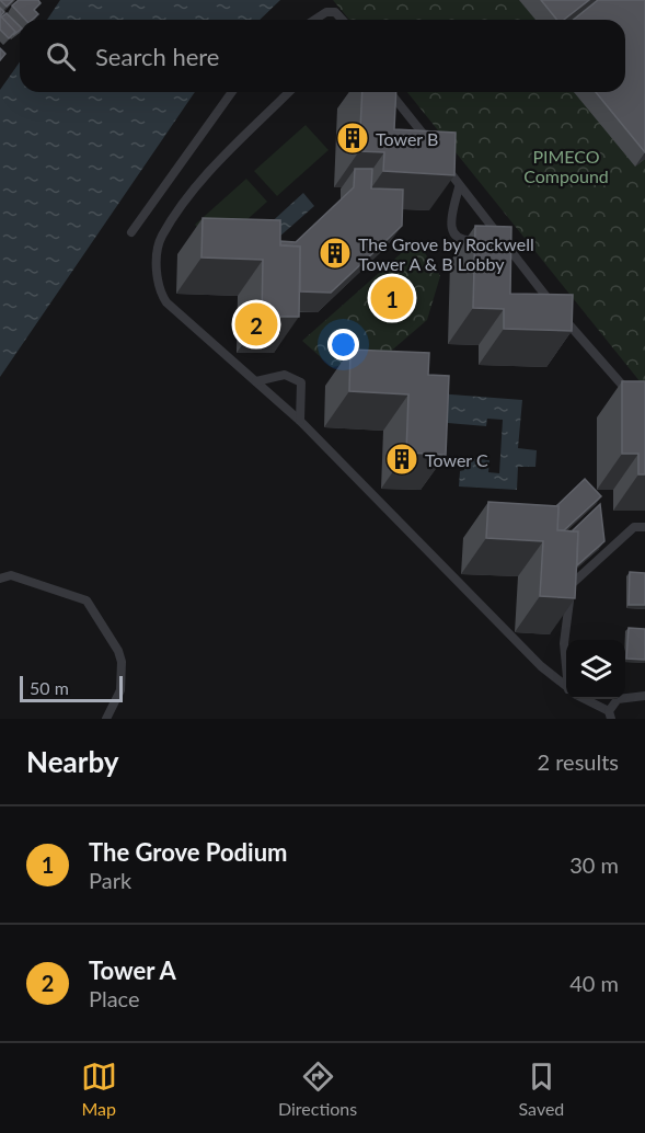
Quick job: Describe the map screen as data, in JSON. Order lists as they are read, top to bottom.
{
  "parks": ["PIMECO Compound"],
  "places": {
    "building": ["Tower B", "The Grove by Rockwell Tower A & B Lobby", "Tower C"]
  },
  "scale_bar": "50 m",
  "page": {
    "search": "Search here",
    "pins": ["1", "2"],
    "scale": "50 m",
    "heading": ["Nearby", "2 results"],
    "list": [
      {
        "mark": "1",
        "name": "The Grove Podium",
        "note": "Park",
        "value": "30 m"
      },
      {
        "mark": "2",
        "name": "Tower A",
        "note": "Place",
        "value": "40 m"
      }
    ],
    "nav": ["Map", "Directions", "Saved"]
  }
}
